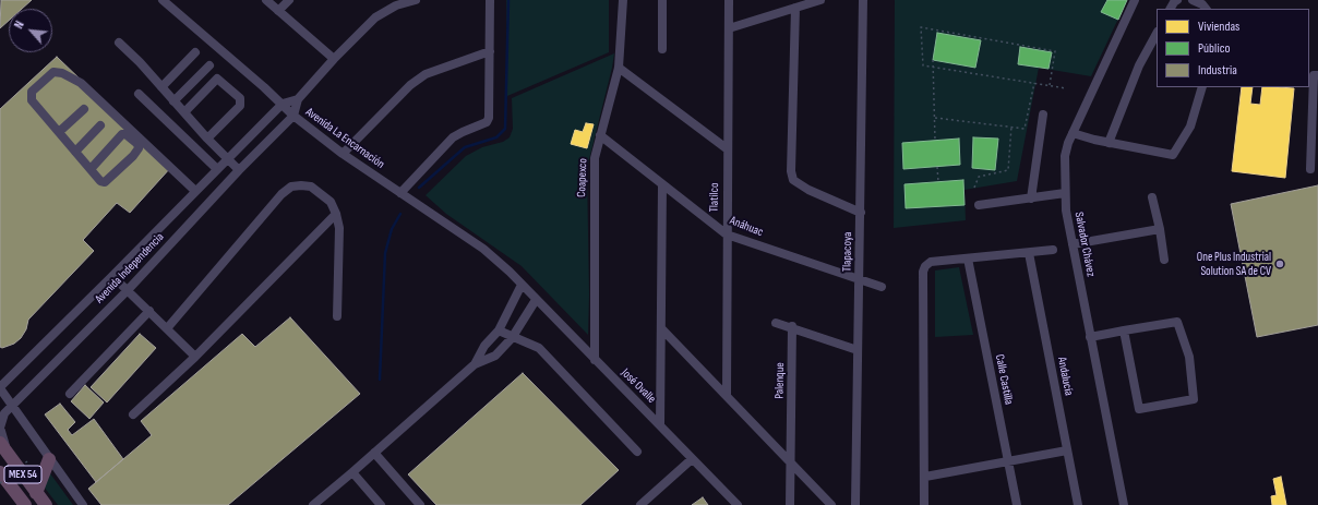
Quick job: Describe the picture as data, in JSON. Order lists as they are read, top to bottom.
{
  "streets": {
    "highway": ["MEX 54"],
    "street": [
      "Avenida La Encarnación",
      "Coapexco",
      "Tlatilco",
      "Anáhuac",
      "Salvador Chávez",
      "Tlapacoya",
      "Avenida Independencia",
      "Andalucía",
      "Calle Castilla",
      "Palenque",
      "José Ovalle"
    ]
  },
  "crossings": [
    ["Avenida La Encarnación", "Avenida Independencia"],
    ["Avenida La Encarnación", "José Ovalle"],
    ["Coapexco", "Anáhuac"],
    ["Coapexco", "José Ovalle"],
    ["Tlatilco", "Anáhuac"],
    ["Anáhuac", "Tlapacoya"],
    ["Avenida Independencia", "MEX 54"]
  ],
  "places": ["One Plus Industrial Solution SA de CV"],
  "legend": ["Viviendas", "Público", "Industria"],
  "north": "top left"
}
